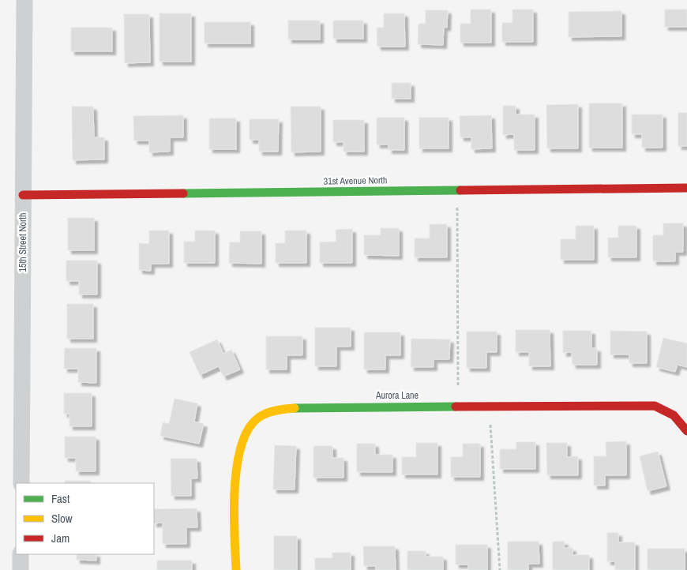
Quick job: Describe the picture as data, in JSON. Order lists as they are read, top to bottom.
{
  "streets": {
    "street": ["31st Avenue North", "15th Street North", "Aurora Lane"]
  },
  "crossings": [
    ["31st Avenue North", "15th Street North"]
  ],
  "legend": ["Fast", "Slow", "Jam"]
}
